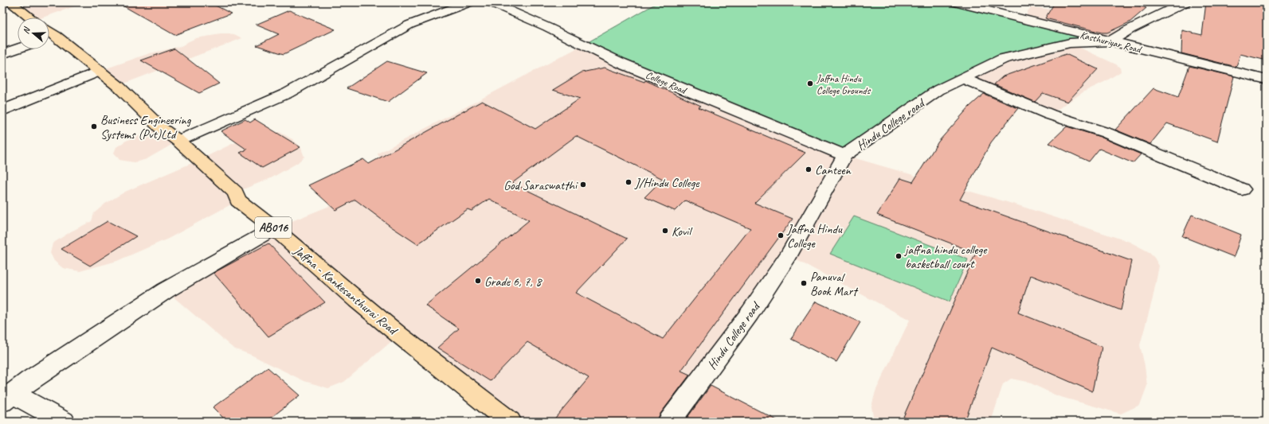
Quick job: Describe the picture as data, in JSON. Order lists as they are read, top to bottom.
{
  "streets": {
    "main road": ["AB016", "Jaffna - Kankesanthurai Road"],
    "street": ["Kasthuriyar Road", "College Road", "Hindu College road"]
  },
  "crossings": [
    ["Kasthuriyar Road", "Hindu College road"],
    ["College Road", "Hindu College road"]
  ],
  "places": [
    "Jaffna Hindu College Grounds",
    "Business Engineering Systems (Pvt)Ltd",
    "Canteen",
    "J/Hindu College",
    "God Saraswatthi",
    "Kovil",
    "Jaffna Hindu College",
    "jaffna hindu college basketball court",
    "Grade 6, 7, 8",
    "Panuval Book Mart"
  ],
  "north": "left"
}
